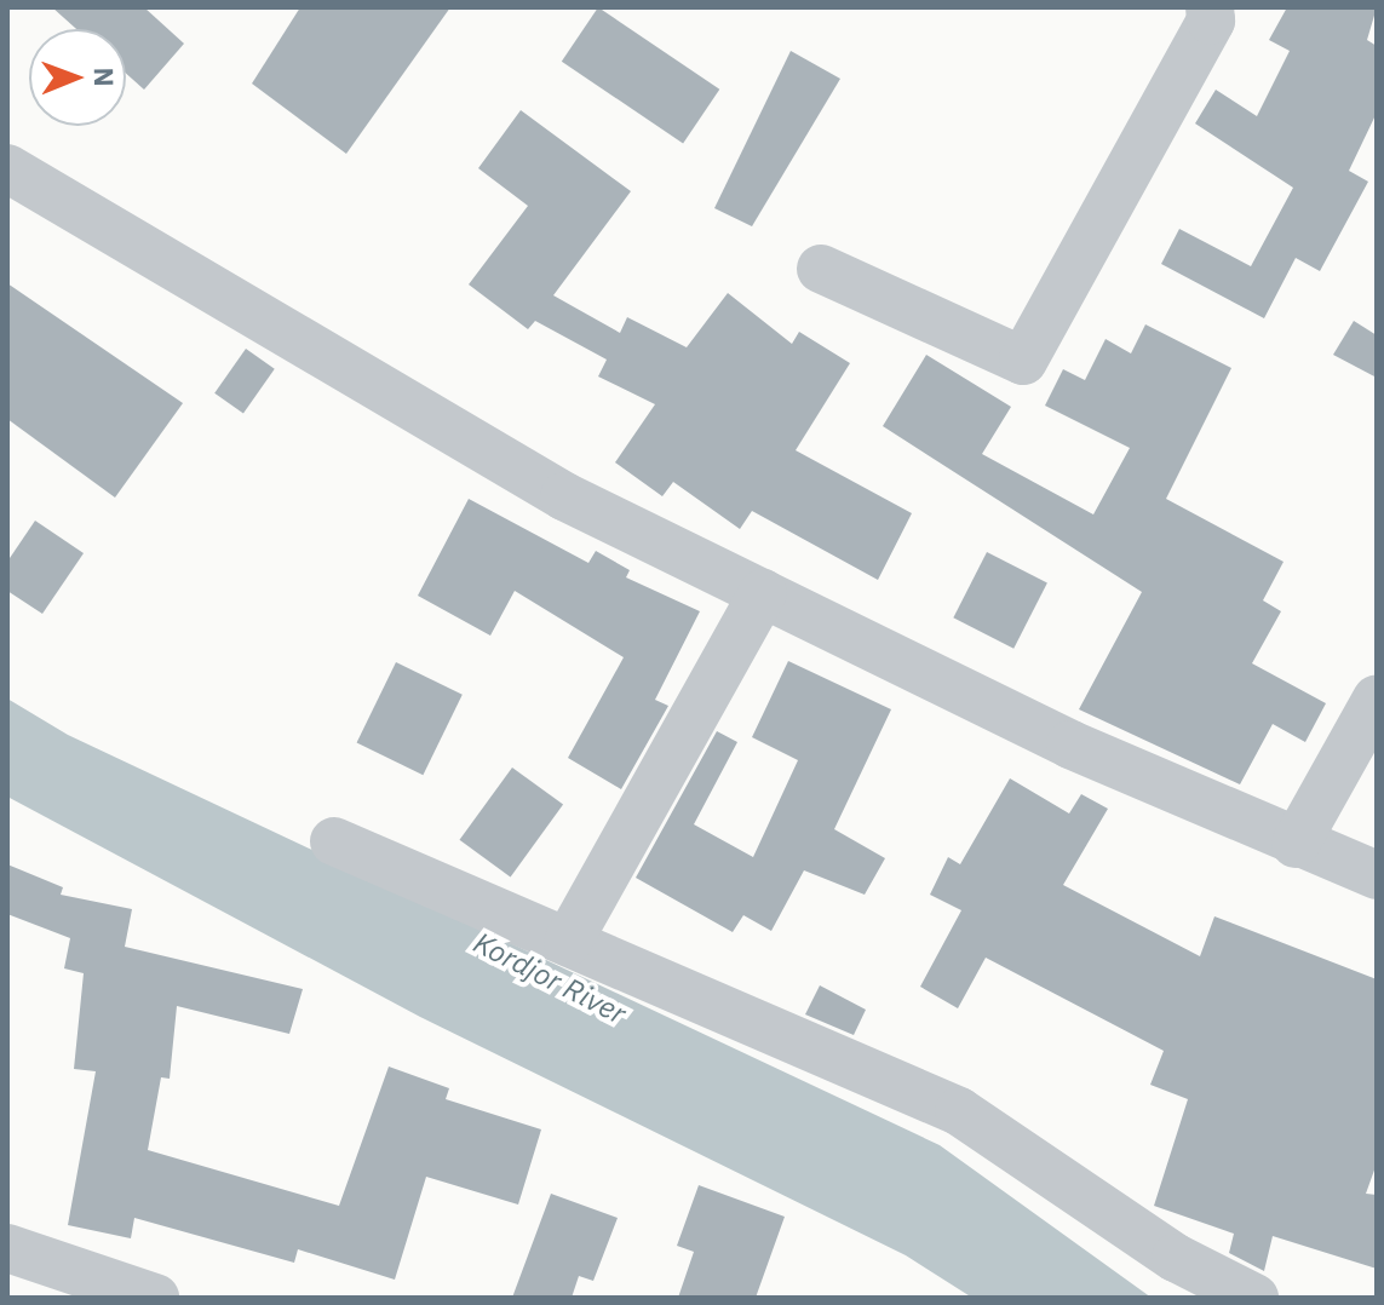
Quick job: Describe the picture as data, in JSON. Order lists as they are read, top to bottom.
{
  "water": ["Kordjor River"],
  "north": "right"
}
